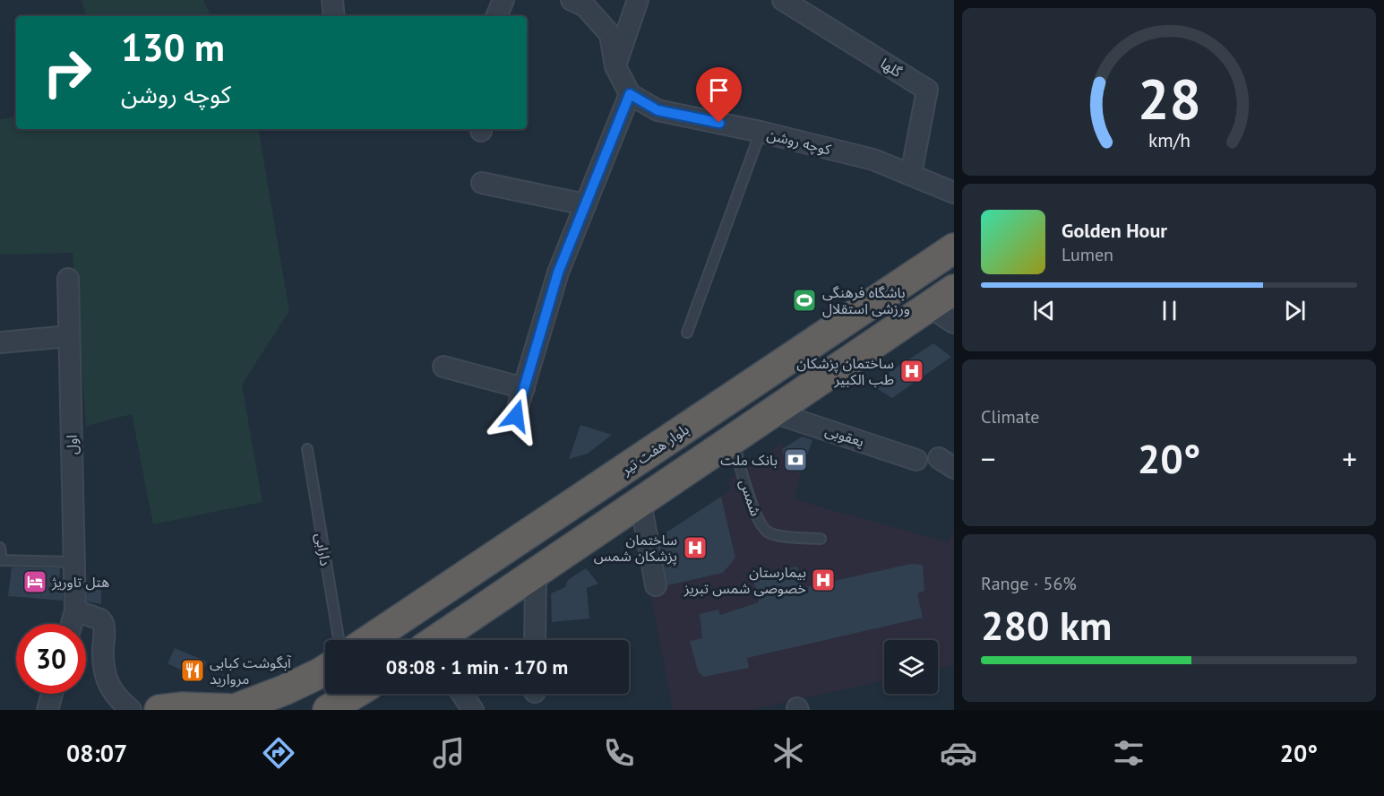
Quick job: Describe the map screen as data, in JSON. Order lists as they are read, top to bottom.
{
  "streets": {
    "highway": ["بلوار هفت تیر"],
    "street": [
      "گلها",
      "کوچه روشن",
      "یعقوبی",
      "اول"
    ],
    "lane": ["شمس", "دارابی"]
  },
  "crossings": [
    ["گلها", "کوچه روشن"]
  ],
  "places": {
    "sports": ["باشگاه فرهنگی ورزشی استقلال"],
    "hospital": ["ساختمان پزشکان طب الکبیر", "ساختمان پزشکان شمس", "بیمارستان خصوصی شمس تبریز"],
    "bank": ["بانک ملت"],
    "hotel": ["هتل تاوریژ"],
    "restaurant": ["آبگوشت کبابی مروارید"]
  },
  "page": {
    "turn": ["130 m", "کوچه روشن"],
    "song": ["Golden Hour", "Lumen"],
    "tile": [
      "Climate",
      ["Range · 56%", "280 km"]
    ],
    "heat": ["−", "20°", "+"],
    "limit": "30",
    "trip": "08:08 · 1 min · 170 m",
    "tabs": ["08:07", "20°"],
    "gauge": ["28", "km/h"]
  }
}
